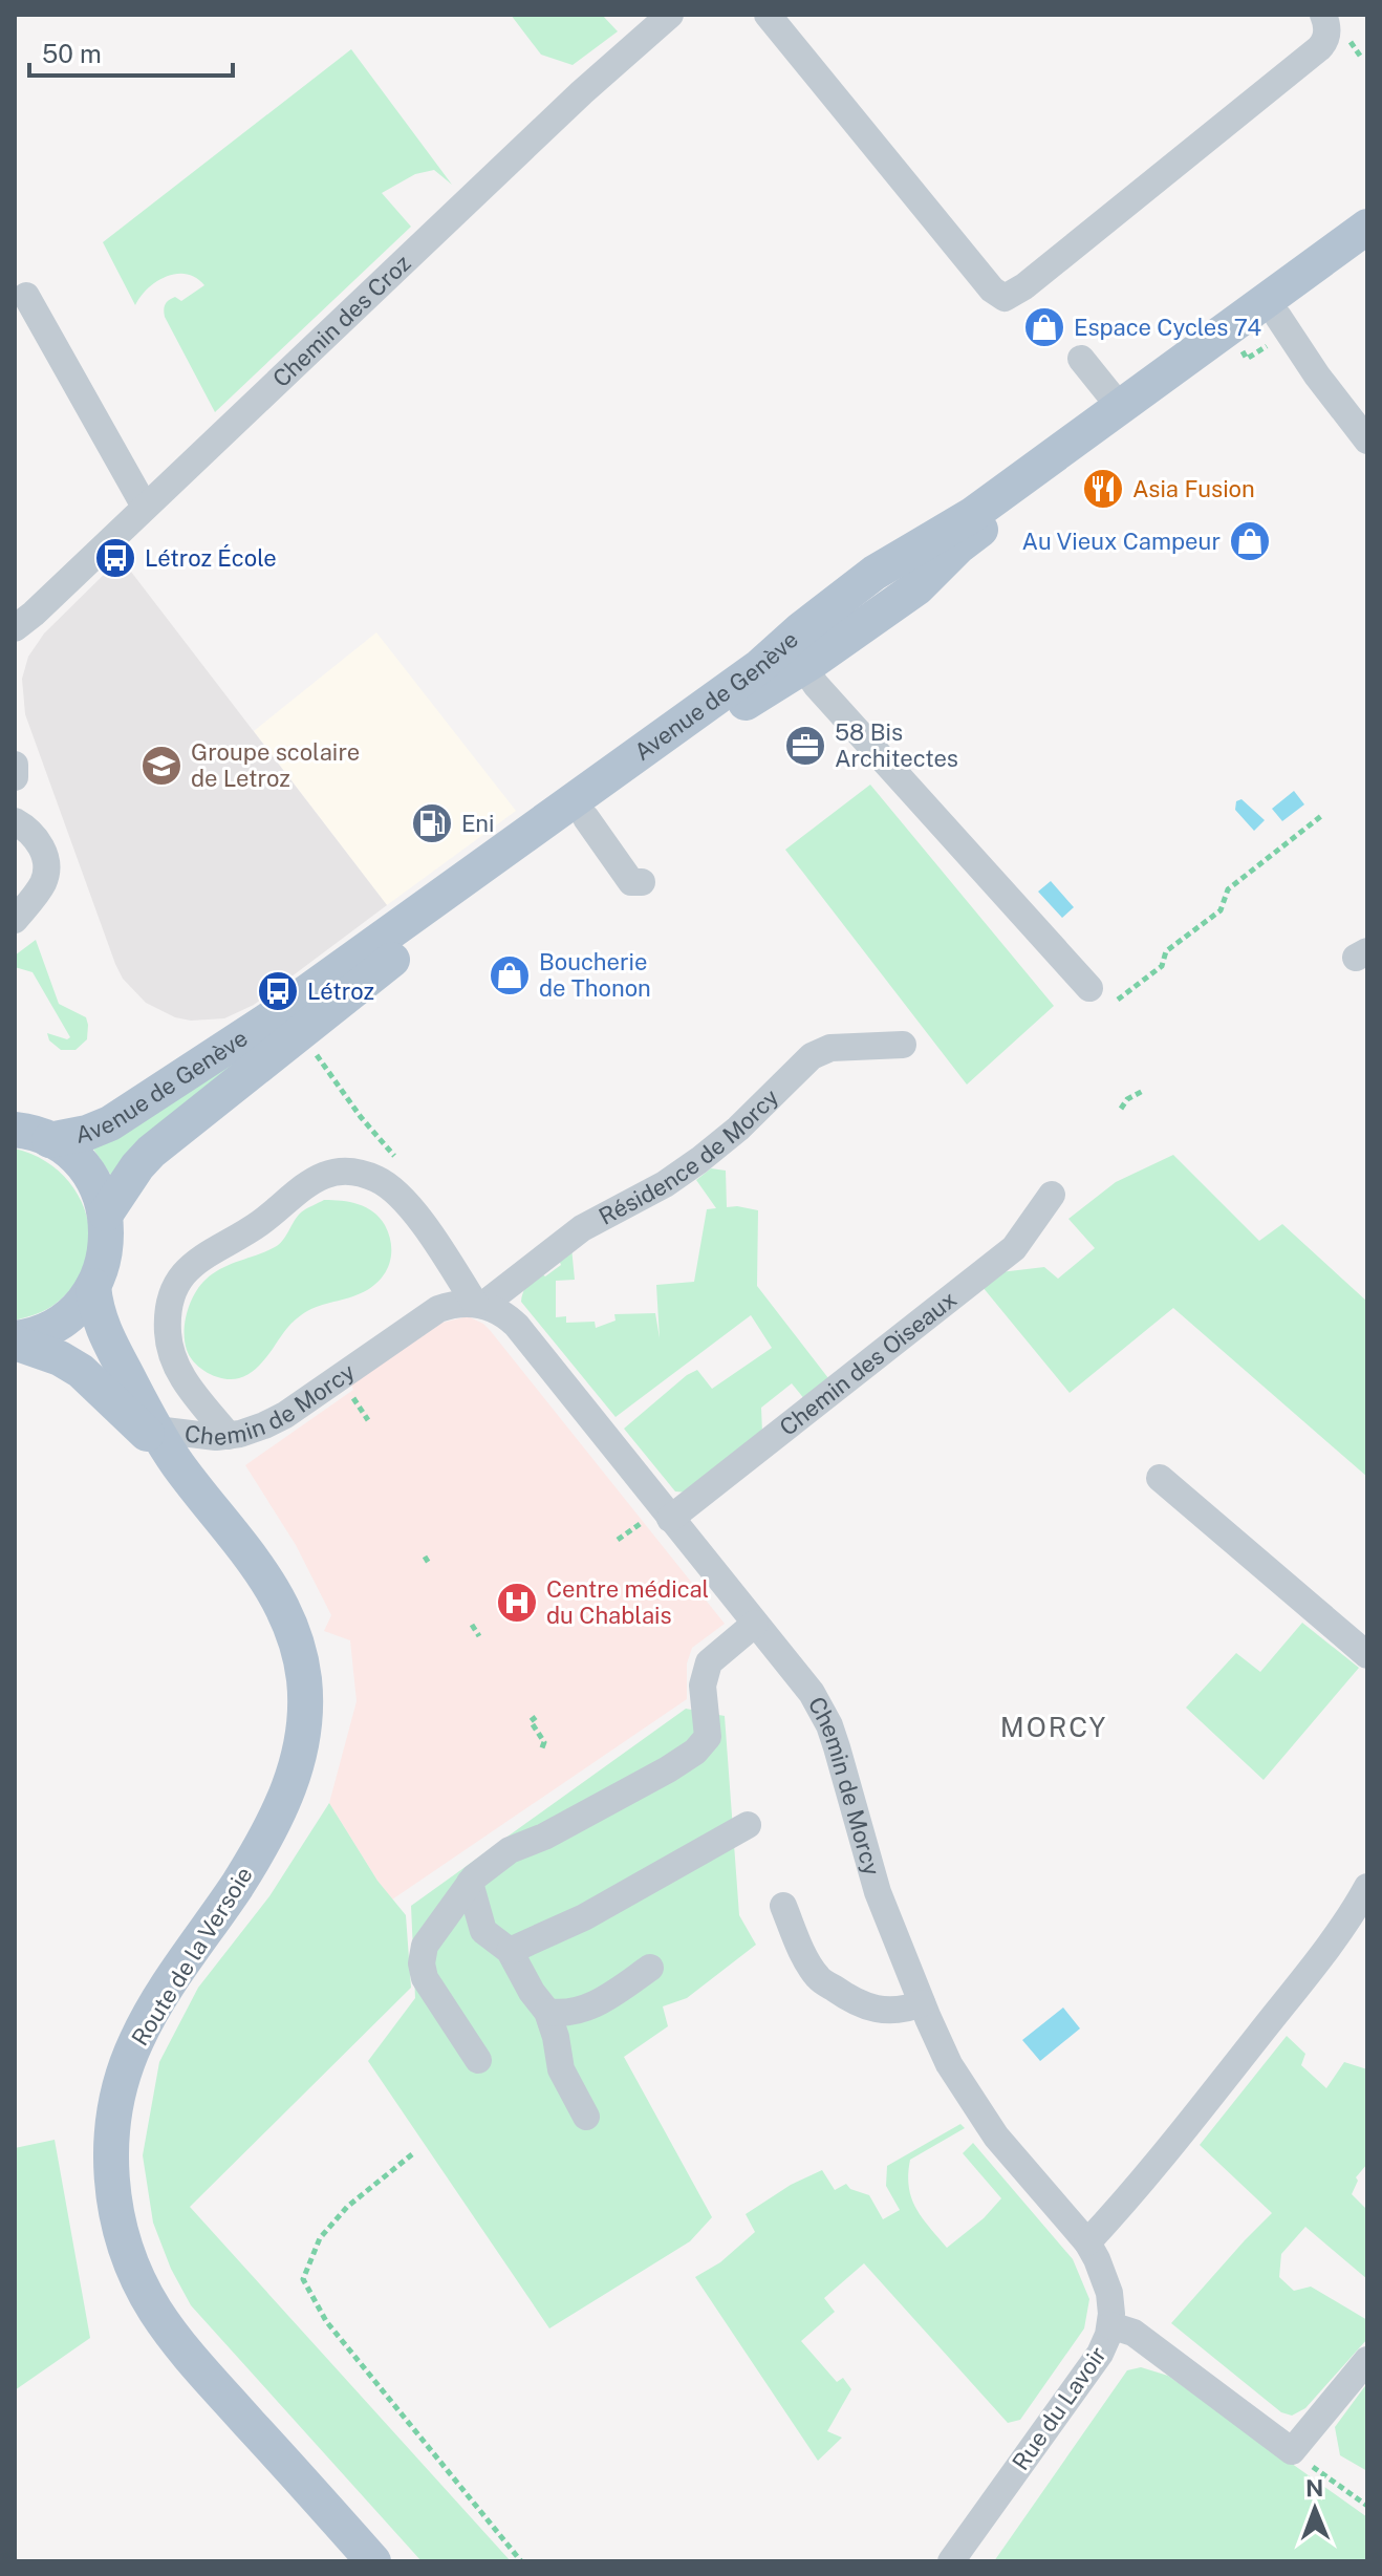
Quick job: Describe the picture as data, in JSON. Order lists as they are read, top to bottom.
{
  "streets": {
    "main road": ["Avenue de Genève", "Route de la Versoie"],
    "street": [
      "Chemin des Croz",
      "Résidence de Morcy",
      "Chemin des Oiseaux",
      "Chemin de Morcy",
      "Rue du Lavoir"
    ]
  },
  "crossings": [
    ["Résidence de Morcy", "Chemin de Morcy"],
    ["Chemin des Oiseaux", "Chemin de Morcy"],
    ["Chemin de Morcy", "Route de la Versoie"],
    ["Chemin de Morcy", "Rue du Lavoir"]
  ],
  "districts": ["MORCY"],
  "places": {
    "shop": ["Espace Cycles 74", "Au Vieux Campeur", "Boucherie de Thonon"],
    "restaurant": ["Asia Fusion"],
    "bus stop": ["Létroz École", "Létroz"],
    "office": ["58 Bis Architectes"],
    "school or university": ["Groupe scolaire de Letroz"],
    "fuel station": ["Eni"],
    "hospital": ["Centre médical du Chablais"]
  },
  "scale_bar": "50 m",
  "north": "top"
}
